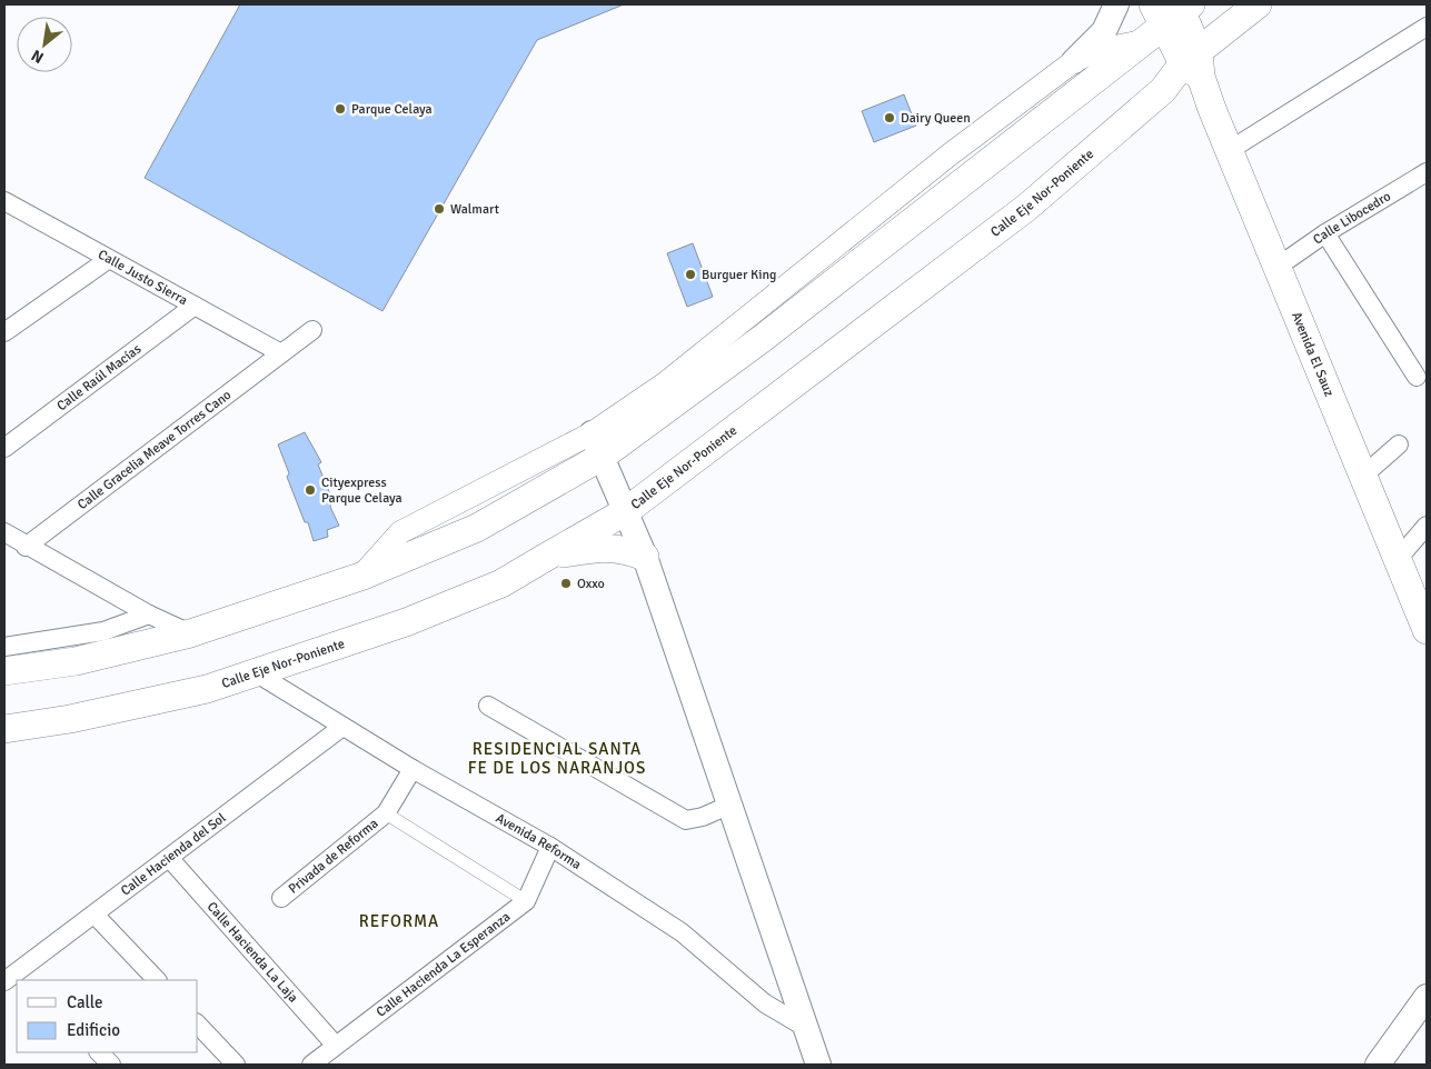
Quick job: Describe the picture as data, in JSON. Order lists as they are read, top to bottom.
{
  "streets": {
    "main road": ["Calle Eje Nor-Poniente", "Avenida El Sauz"],
    "street": [
      "Calle Libocedro",
      "Calle Justo Sierra",
      "Calle Raúl Macías",
      "Calle Gracelia Meave Torres Cano",
      "Avenida Reforma",
      "Calle Hacienda del Sol",
      "Privada de Reforma",
      "Calle Hacienda La Laja",
      "Calle Hacienda La Esperanza"
    ]
  },
  "crossings": [
    ["Calle Eje Nor-Poniente", "Avenida El Sauz"],
    ["Calle Eje Nor-Poniente", "Avenida Reforma"],
    ["Calle Libocedro", "Avenida El Sauz"],
    ["Calle Justo Sierra", "Calle Raúl Macías"],
    ["Calle Justo Sierra", "Calle Gracelia Meave Torres Cano"],
    ["Avenida Reforma", "Calle Hacienda del Sol"],
    ["Avenida Reforma", "Calle Hacienda La Esperanza"],
    ["Calle Hacienda del Sol", "Calle Hacienda La Laja"],
    ["Calle Hacienda La Laja", "Calle Hacienda La Esperanza"]
  ],
  "districts": ["RESIDENCIAL SANTA FE DE LOS NARANJOS", "REFORMA"],
  "places": [
    "Parque Celaya",
    "Dairy Queen",
    "Walmart",
    "Burguer King",
    "Cityexpress Parque Celaya",
    "Oxxo"
  ],
  "legend": ["Calle", "Edificio"],
  "north": "bottom left"
}
